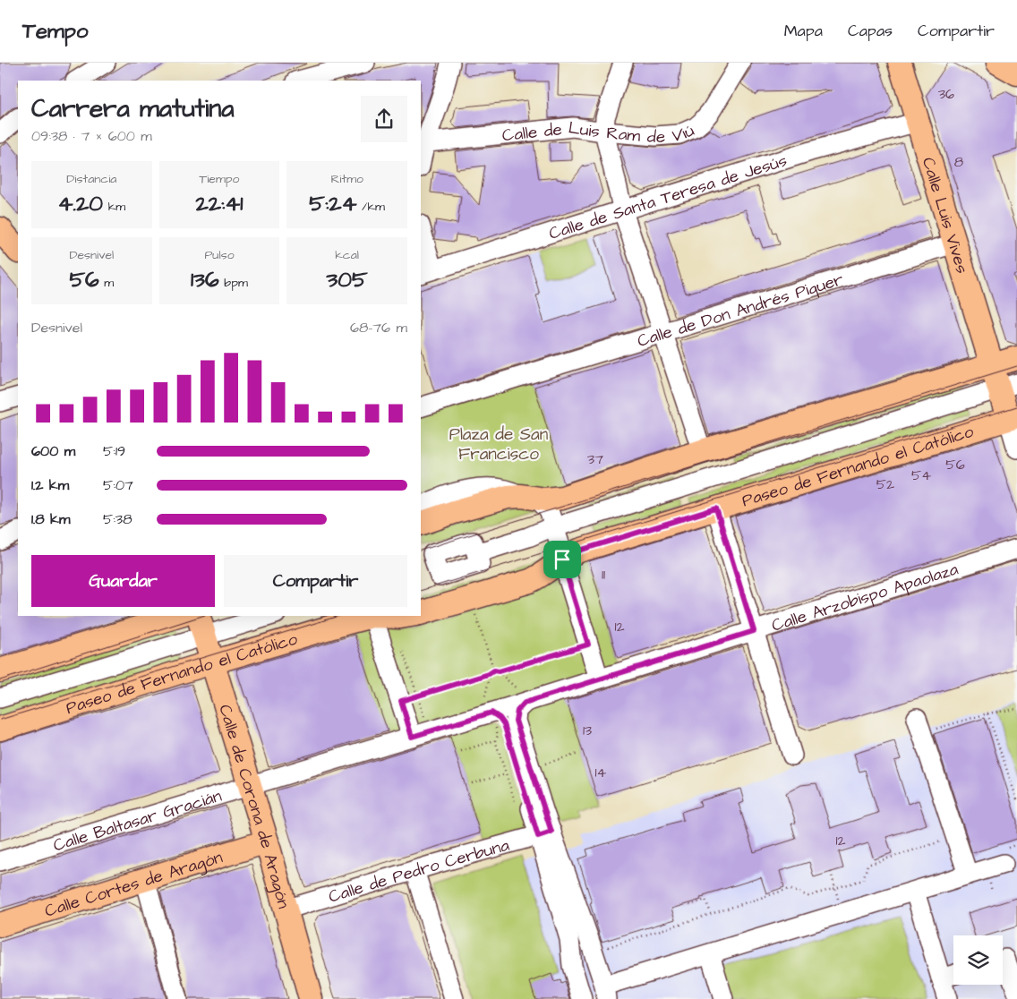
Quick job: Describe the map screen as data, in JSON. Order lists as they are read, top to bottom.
{
  "streets": {
    "main road": [
      "Calle Luis Vives",
      "Paseo de Fernando el Católico",
      "Calle de Corona de Aragón",
      "Calle Cortes de Aragón"
    ],
    "street": [
      "Calle de Luis Ram de Viú",
      "Calle de Santa Teresa de Jesús",
      "Calle de Don Andrés Piquer",
      "Calle Arzobispo Apaolaza",
      "Calle Baltasar Gracián",
      "Calle de Pedro Cerbuna"
    ]
  },
  "crossings": [
    ["Calle de Santa Teresa de Jesús", "Calle Luis Vives"],
    ["Calle Luis Vives", "Calle de Don Andrés Piquer"],
    ["Calle Luis Vives", "Paseo de Fernando el Católico"],
    ["Paseo de Fernando el Católico", "Calle de Corona de Aragón"],
    ["Calle Arzobispo Apaolaza", "Calle Baltasar Gracián"],
    ["Calle de Corona de Aragón", "Calle Baltasar Gracián"],
    ["Calle de Corona de Aragón", "Calle de Pedro Cerbuna"],
    ["Calle de Corona de Aragón", "Calle Cortes de Aragón"]
  ],
  "parks": ["Plaza de San Francisco"],
  "house_numbers": [
    "36",
    "8",
    "37",
    "56",
    "54",
    "52",
    "11",
    "12",
    "13",
    "14",
    "12"
  ],
  "page": {
    "header": "Tempo",
    "nav": ["Mapa", "Capas", "Compartir"],
    "heading": ["Carrera matutina", "09:38 · 7 × 600 m"],
    "stats": [
      ["Distancia", "4.20 km"],
      ["Tiempo", "22:41"],
      ["Ritmo", "5:24 /km"],
      ["Desnivel", "56 m"],
      ["Pulso", "136 bpm"],
      ["kcal", "305"]
    ],
    "chart": ["Desnivel", "68–76 m"],
    "list": [
      {
        "name": "600 m",
        "note": "5:19"
      },
      {
        "name": "1.2 km",
        "note": "5:07"
      },
      {
        "name": "1.8 km",
        "note": "5:38"
      }
    ],
    "buttons": ["Guardar", "Compartir"]
  }
}
